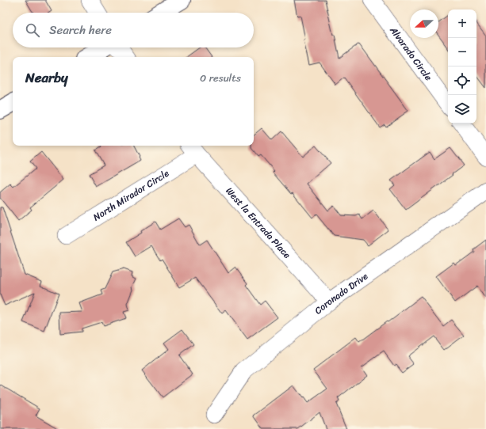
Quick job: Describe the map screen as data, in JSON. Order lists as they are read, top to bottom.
{
  "streets": {
    "street": [
      "Alvarado Circle",
      "North Mirador Circle",
      "West la Entrada Place",
      "Coronado Drive"
    ]
  },
  "crossings": [
    ["North Mirador Circle", "West la Entrada Place"],
    ["West la Entrada Place", "Coronado Drive"]
  ],
  "north": "left",
  "page": {
    "map_buttons": ["+", "−"],
    "search": "Search here",
    "heading": ["Nearby", "0 results"]
  }
}
